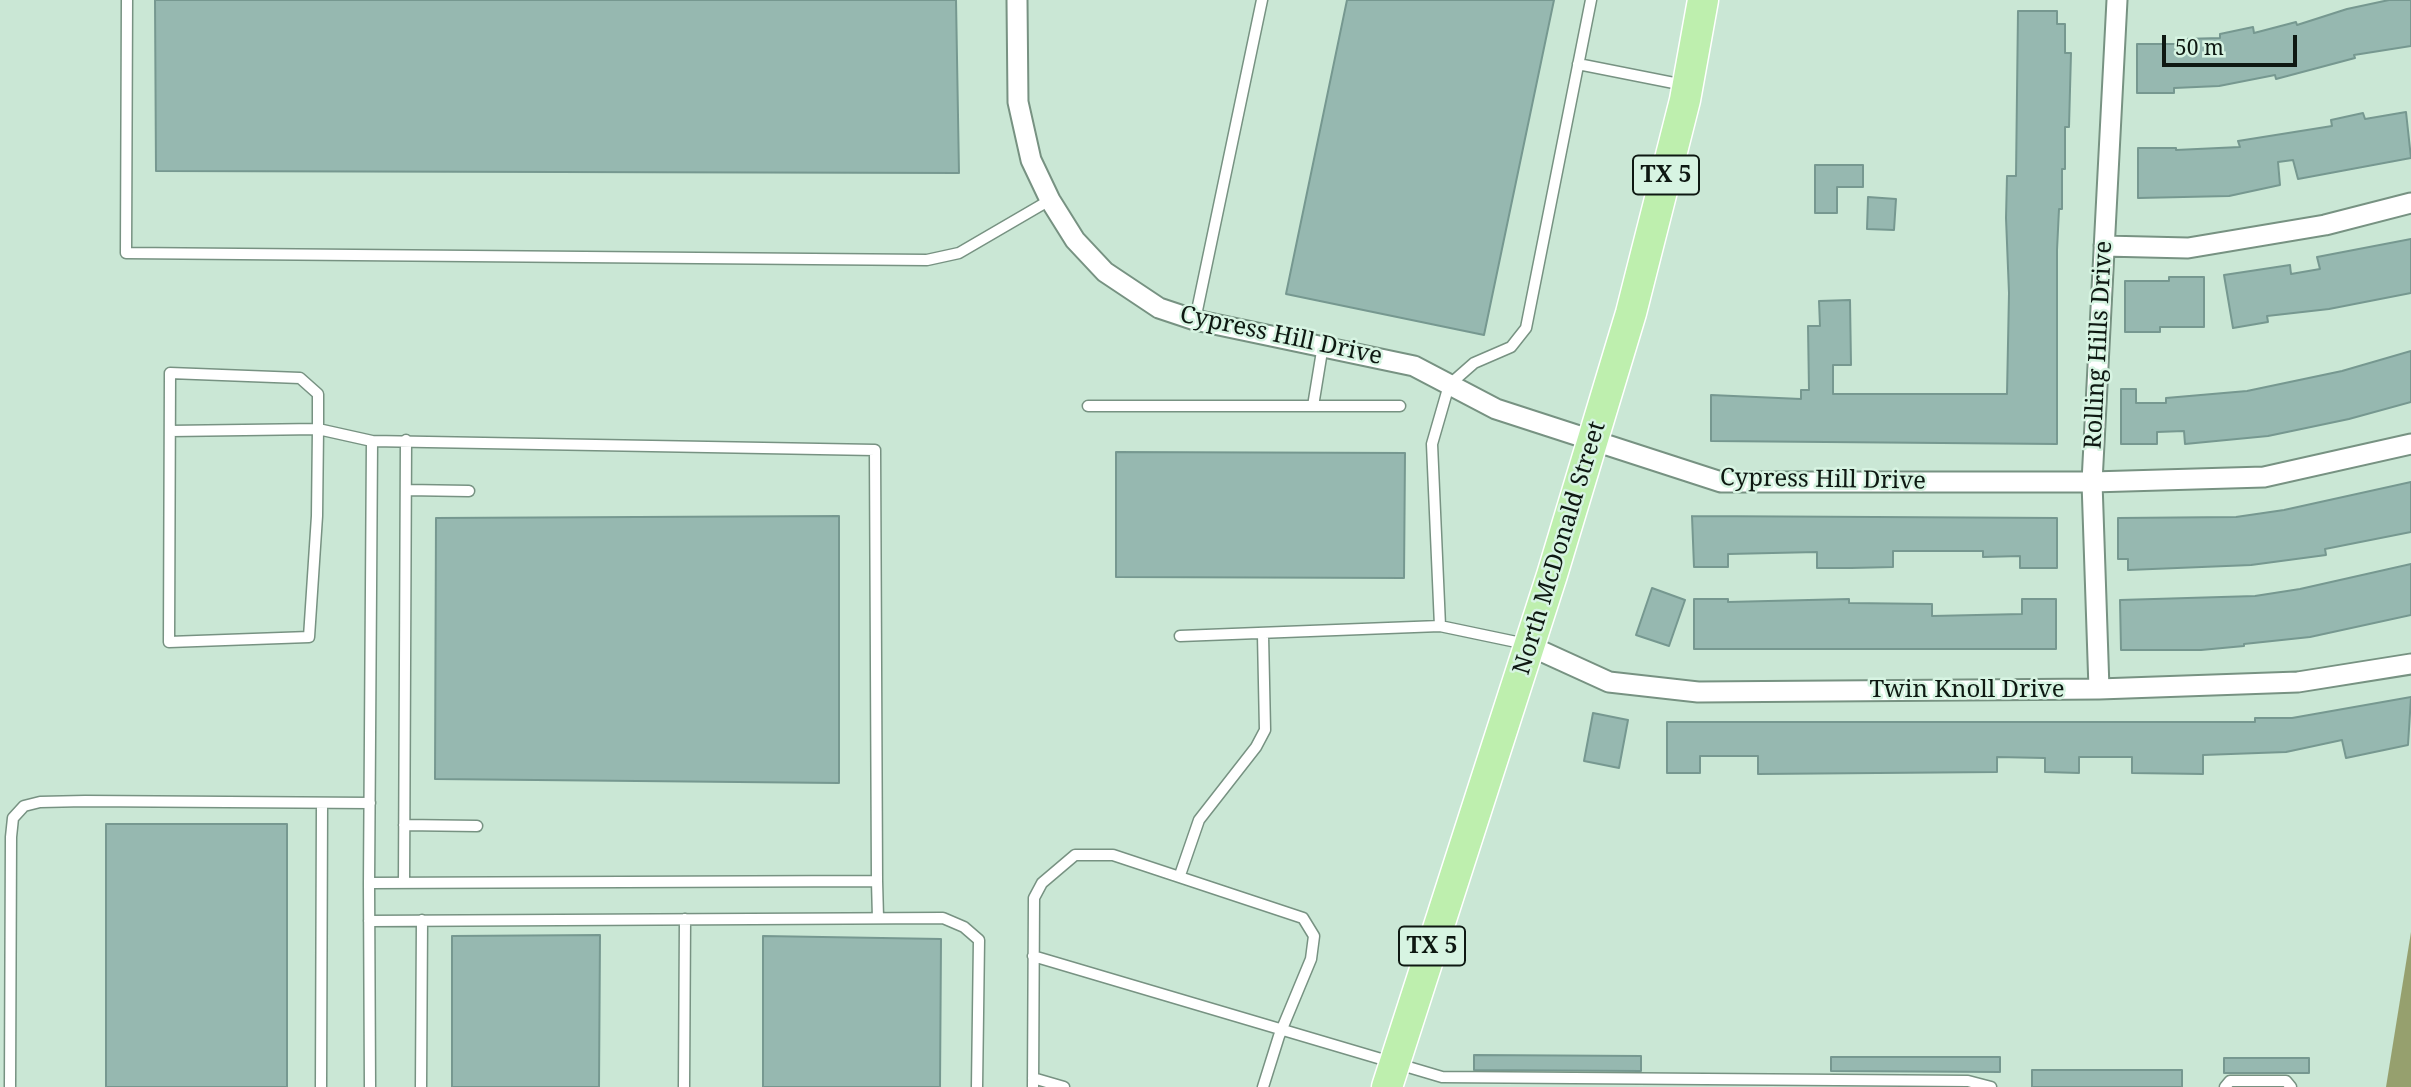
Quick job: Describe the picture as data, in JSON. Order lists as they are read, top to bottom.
{
  "streets": {
    "main road": ["TX 5", "North McDonald Street"],
    "street": ["Cypress Hill Drive", "Rolling Hills Drive", "Twin Knoll Drive"]
  },
  "crossings": [
    ["Cypress Hill Drive", "Rolling Hills Drive"],
    ["Cypress Hill Drive", "North McDonald Street"],
    ["Rolling Hills Drive", "Twin Knoll Drive"],
    ["North McDonald Street", "Twin Knoll Drive"]
  ],
  "scale_bar": "50 m"
}
